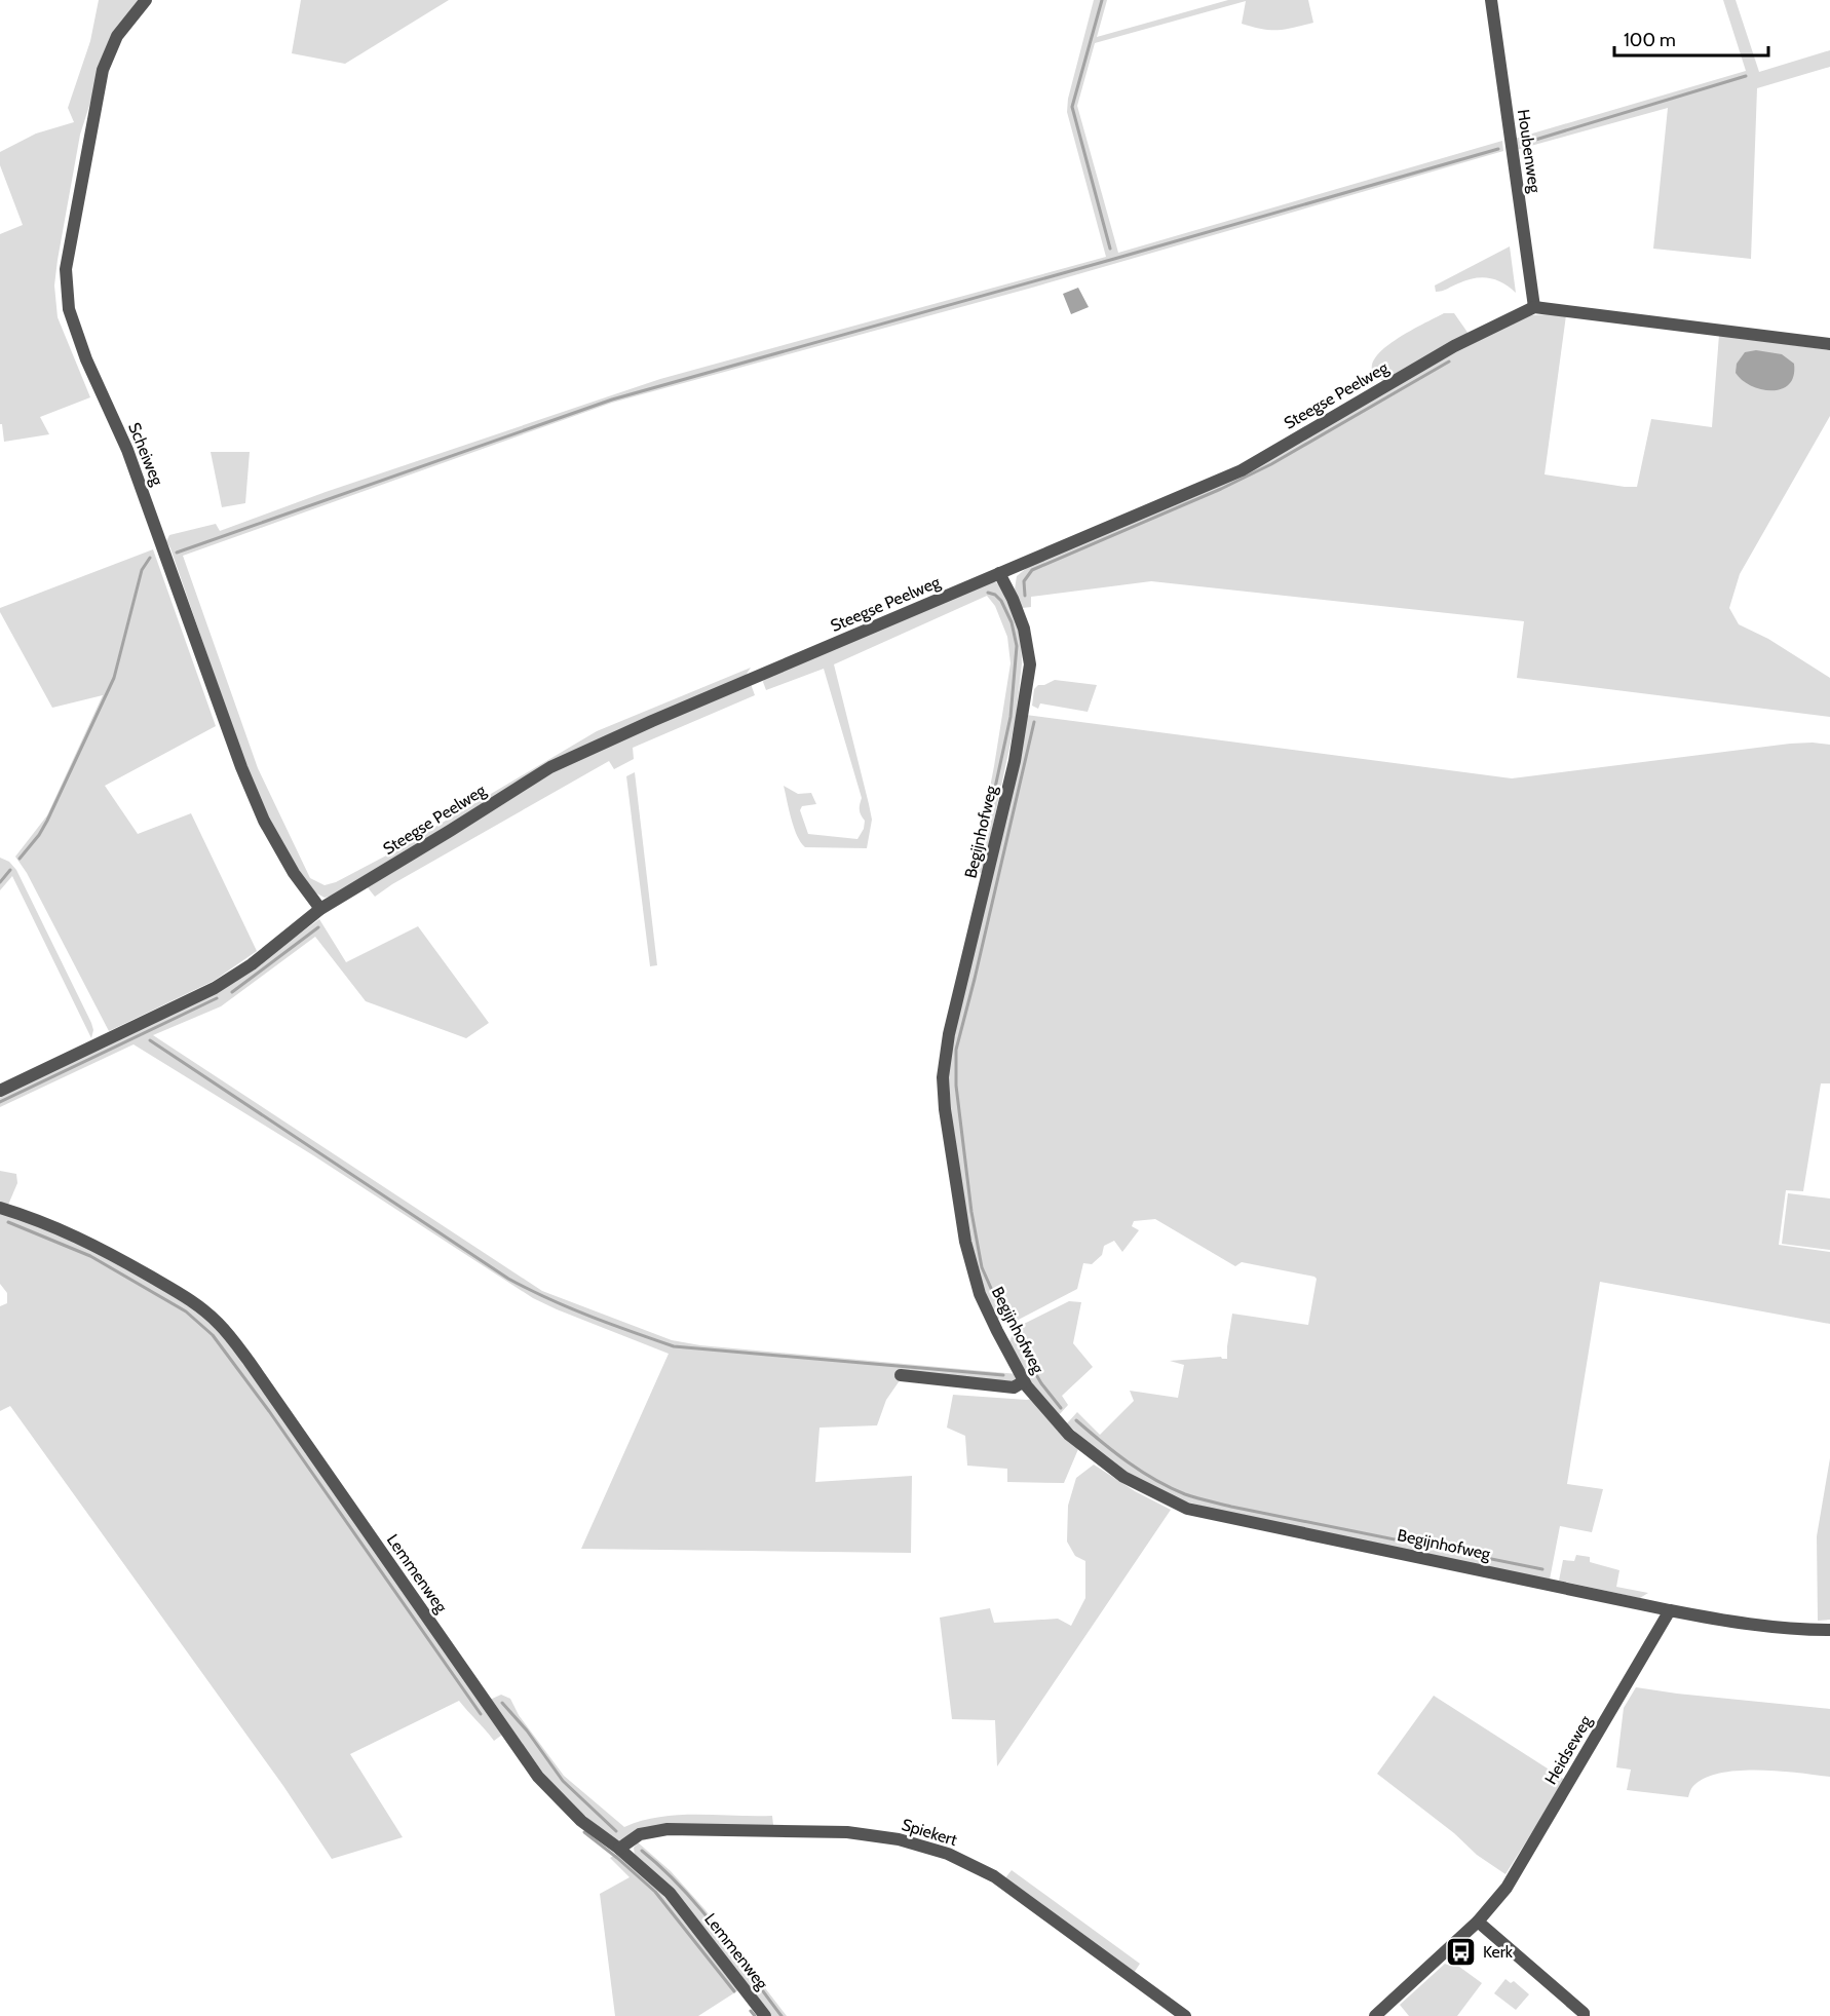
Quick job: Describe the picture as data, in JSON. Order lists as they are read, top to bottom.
{
  "streets": {
    "street": [
      "Houbenweg",
      "Steegse Peelweg",
      "Scheiweg",
      "Begijnhofweg",
      "Lemmenweg",
      "Heidseweg",
      "Spiekert"
    ]
  },
  "crossings": [
    ["Houbenweg", "Steegse Peelweg"],
    ["Steegse Peelweg", "Scheiweg"],
    ["Steegse Peelweg", "Begijnhofweg"],
    ["Begijnhofweg", "Heidseweg"],
    ["Lemmenweg", "Spiekert"]
  ],
  "places": {
    "bus stop": ["Kerk"]
  },
  "scale_bar": "100 m"
}
